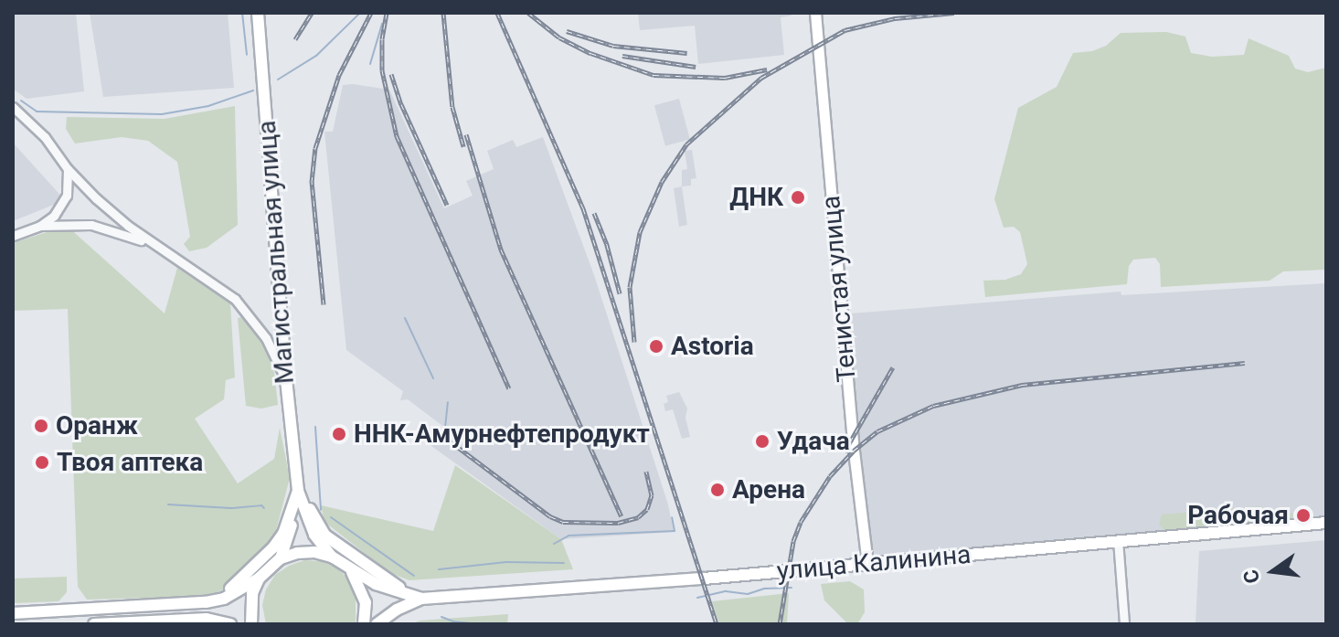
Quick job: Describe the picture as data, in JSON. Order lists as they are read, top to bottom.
{
  "streets": {
    "main road": ["Магистральная улица", "Тенистая улица", "улица Калинина"]
  },
  "crossings": [
    ["Тенистая улица", "улица Калинина"]
  ],
  "places": [
    "ДНК",
    "Astoria",
    "Оранж",
    "ННК-Амурнефтепродукт",
    "Удача",
    "Твоя аптека",
    "Арена",
    "Рабочая"
  ],
  "north": "left"
}
